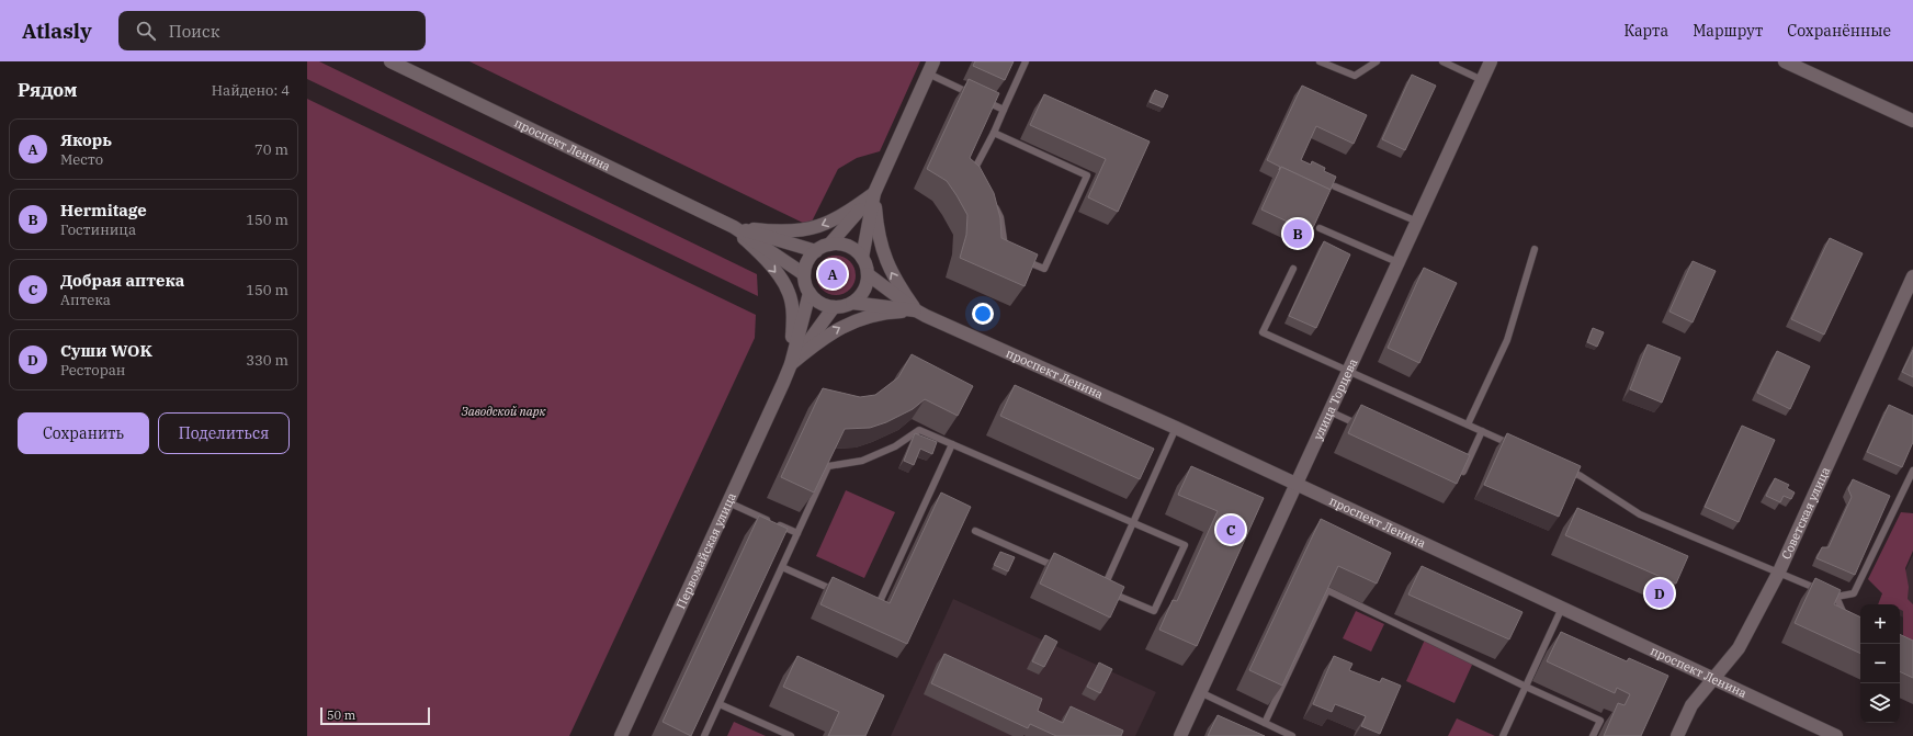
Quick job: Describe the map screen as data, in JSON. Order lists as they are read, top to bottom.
{
  "streets": {
    "street": [
      "проспект Ленина",
      "улица Торцева",
      "Советская улица",
      "Первомайская улица"
    ]
  },
  "crossings": [
    ["проспект Ленина", "улица Торцева"],
    ["проспект Ленина", "Советская улица"]
  ],
  "parks": ["Заводской парк"],
  "scale_bar": "50 m",
  "page": {
    "header": "Atlasly",
    "search": "Поиск",
    "nav": ["Карта", "Маршрут", "Сохранённые"],
    "heading": ["Рядом", "Найдено: 4"],
    "list": [
      {
        "mark": "A",
        "name": "Якорь",
        "note": "Место",
        "value": "70 m"
      },
      {
        "mark": "B",
        "name": "Hermitage",
        "note": "Гостиница",
        "value": "150 m"
      },
      {
        "mark": "C",
        "name": "Добрая аптека",
        "note": "Аптека",
        "value": "150 m"
      },
      {
        "mark": "D",
        "name": "Суши WOK",
        "note": "Ресторан",
        "value": "330 m"
      }
    ],
    "pins": [
      "B",
      "A",
      "C",
      "D"
    ],
    "buttons": ["Сохранить", "Поделиться"],
    "map_buttons": ["+", "−"],
    "scale": "50 m"
  }
}
